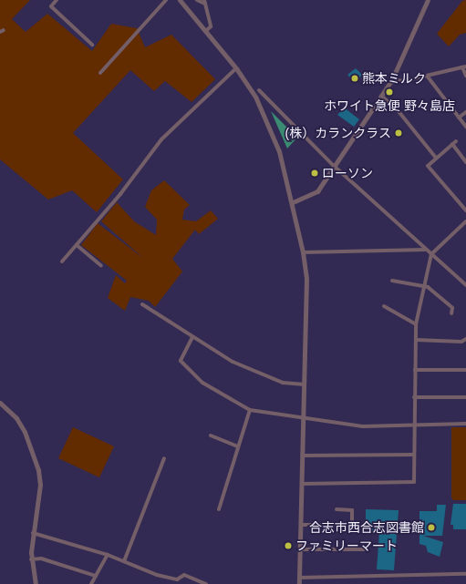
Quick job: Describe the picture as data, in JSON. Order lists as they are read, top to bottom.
{
  "places": [
    "熊本ミルク",
    "ホワイト急便 野々島店",
    "(株）カランクラス",
    "ローソン",
    "合志市西合志図書館",
    "ファミリーマート"
  ]
}
